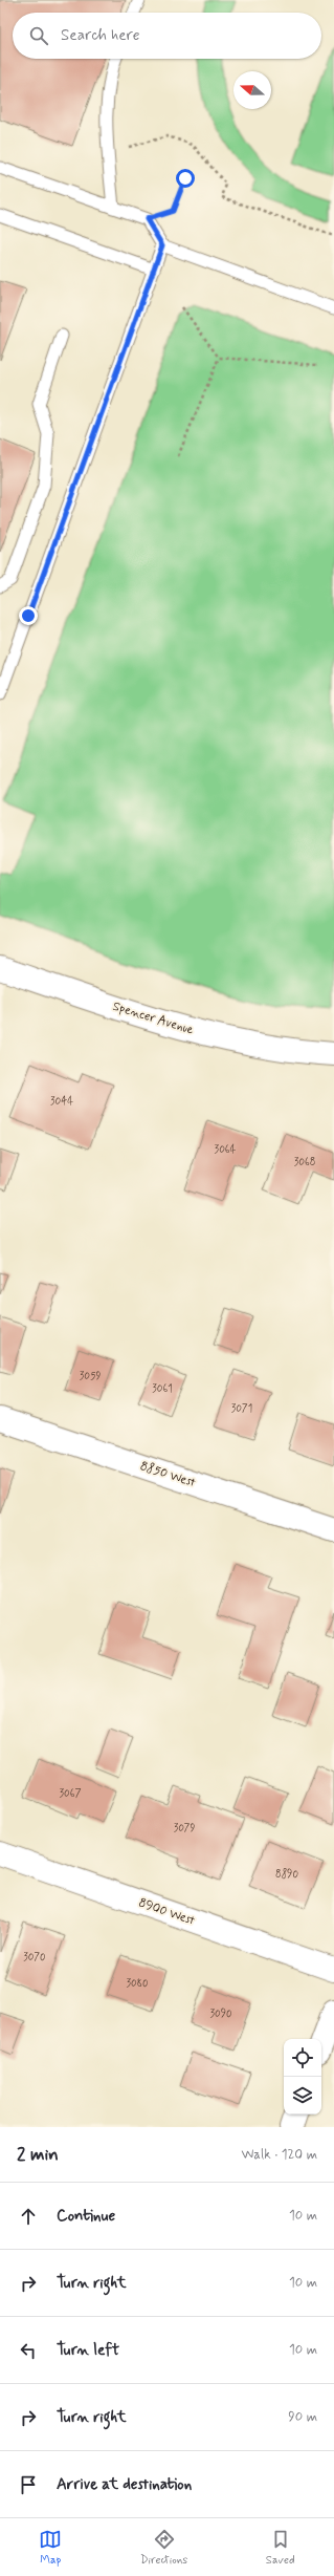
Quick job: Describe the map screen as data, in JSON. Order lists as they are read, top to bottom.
{
  "streets": {
    "street": ["Spencer Avenue", "8850 West", "8900 West"]
  },
  "house_numbers": [
    "3044",
    "3064",
    "3068",
    "3059",
    "3061",
    "3071",
    "3067",
    "3079",
    "8890",
    "3070",
    "3080",
    "3090"
  ],
  "north": "left",
  "page": {
    "search": "Search here",
    "heading": ["2 min", "Walk · 120 m"],
    "list": [
      ["Continue", "10 m"],
      ["Turn right", "10 m"],
      ["Turn left", "10 m"],
      ["Turn right", "90 m"],
      "Arrive at destination"
    ],
    "nav": ["Map", "Directions", "Saved"]
  }
}
